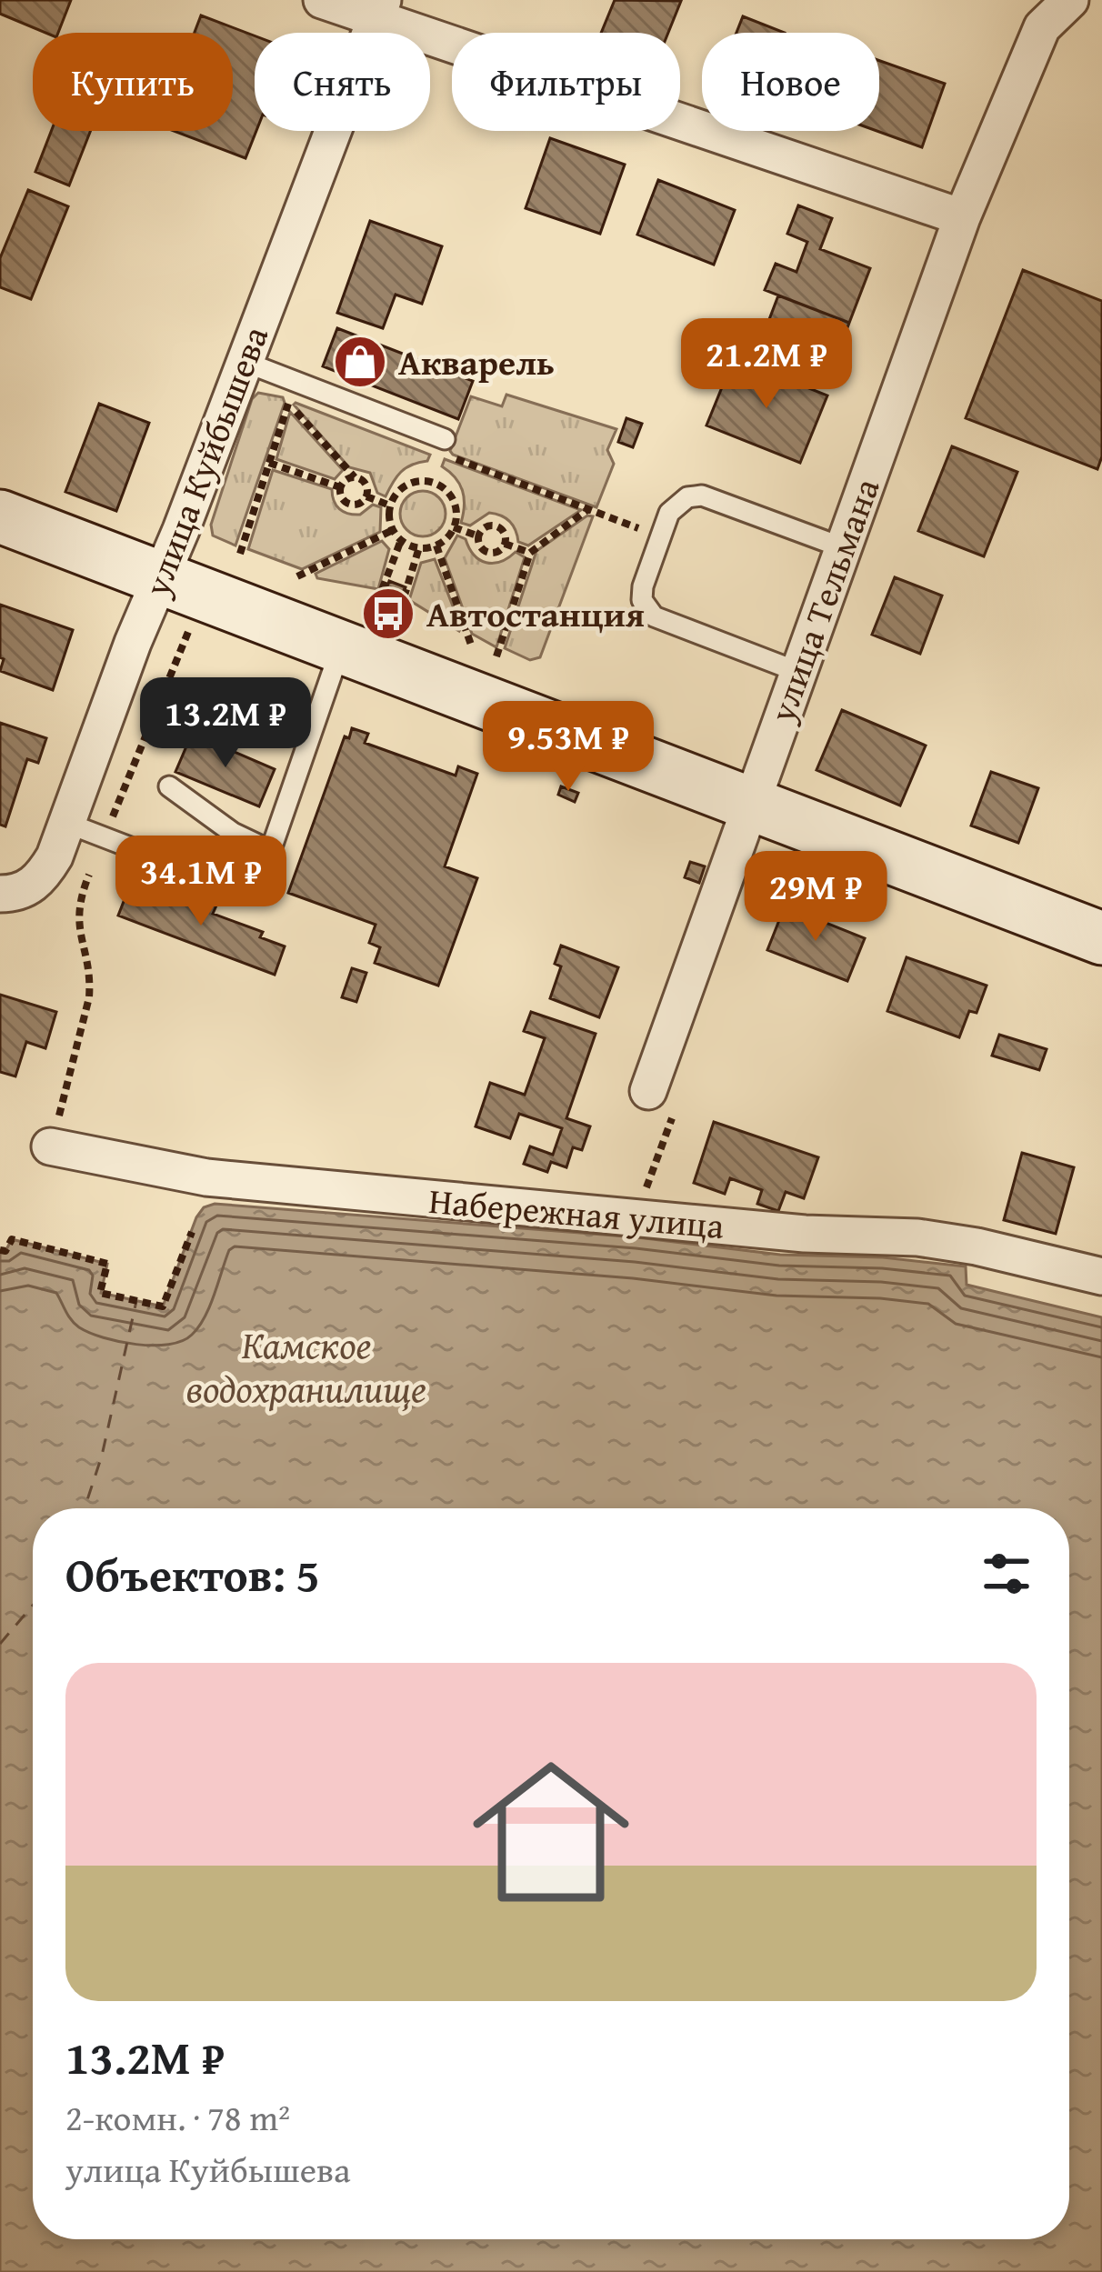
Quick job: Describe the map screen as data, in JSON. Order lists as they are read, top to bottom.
{
  "streets": {
    "street": ["улица Куйбышева", "улица Тельмана", "Набережная улица"]
  },
  "water": ["Камское водохранилище"],
  "places": {
    "shop": ["Акварель"],
    "bus stop": ["Автостанция"]
  },
  "page": {
    "chip": [
      "Купить",
      "Снять",
      "Фильтры",
      "Новое"
    ],
    "price": [
      "21.2M ₽",
      "13.2M ₽",
      "9.53M ₽",
      "34.1M ₽",
      "29M ₽"
    ],
    "heading": "Объектов: 5",
    "list": [
      {
        "name": "13.2M ₽",
        "note": "2-комн. · 78 m² · улица Куйбышева"
      }
    ]
  }
}
